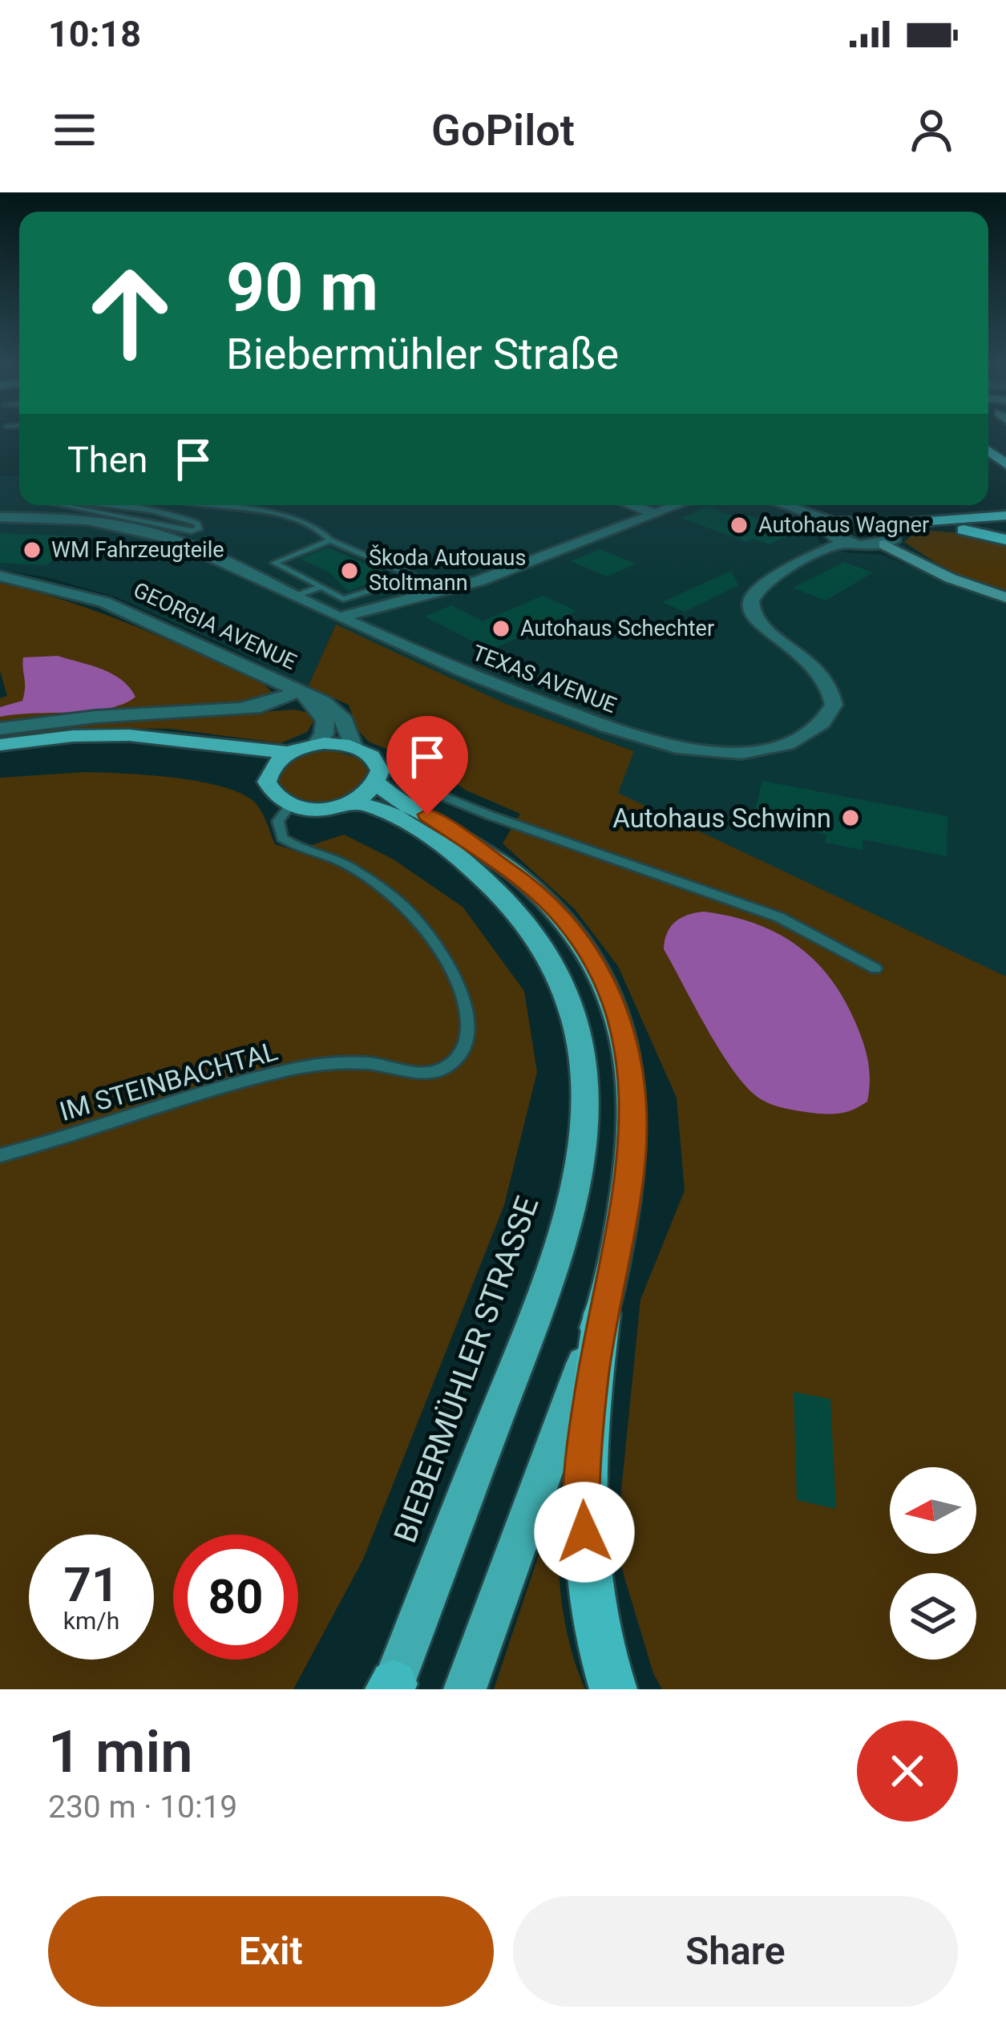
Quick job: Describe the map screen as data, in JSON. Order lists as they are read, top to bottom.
{
  "streets": {
    "main road": ["BIEBERMÜHLER STRASSE"],
    "street": ["GEORGIA AVENUE", "TEXAS AVENUE"],
    "lane": ["IM STEINBACHTAL"]
  },
  "crossings": [
    ["GEORGIA AVENUE", "IM STEINBACHTAL"],
    ["GEORGIA AVENUE", "BIEBERMÜHLER STRASSE"],
    ["IM STEINBACHTAL", "BIEBERMÜHLER STRASSE"]
  ],
  "places": [
    "Autohaus Wagner",
    "WM Fahrzeugteile",
    "Škoda Autouaus Stoltmann",
    "Autohaus Schechter",
    "Autohaus Schwinn"
  ],
  "north": "left",
  "page": {
    "status": "10:18",
    "header": "GoPilot",
    "turn": ["90 m", "Biebermühler Straße"],
    "then": "Then",
    "speed": "71 km/h",
    "limit": "80",
    "heading": ["1 min", "230 m · 10:19"],
    "buttons": ["Exit", "Share"]
  }
}
